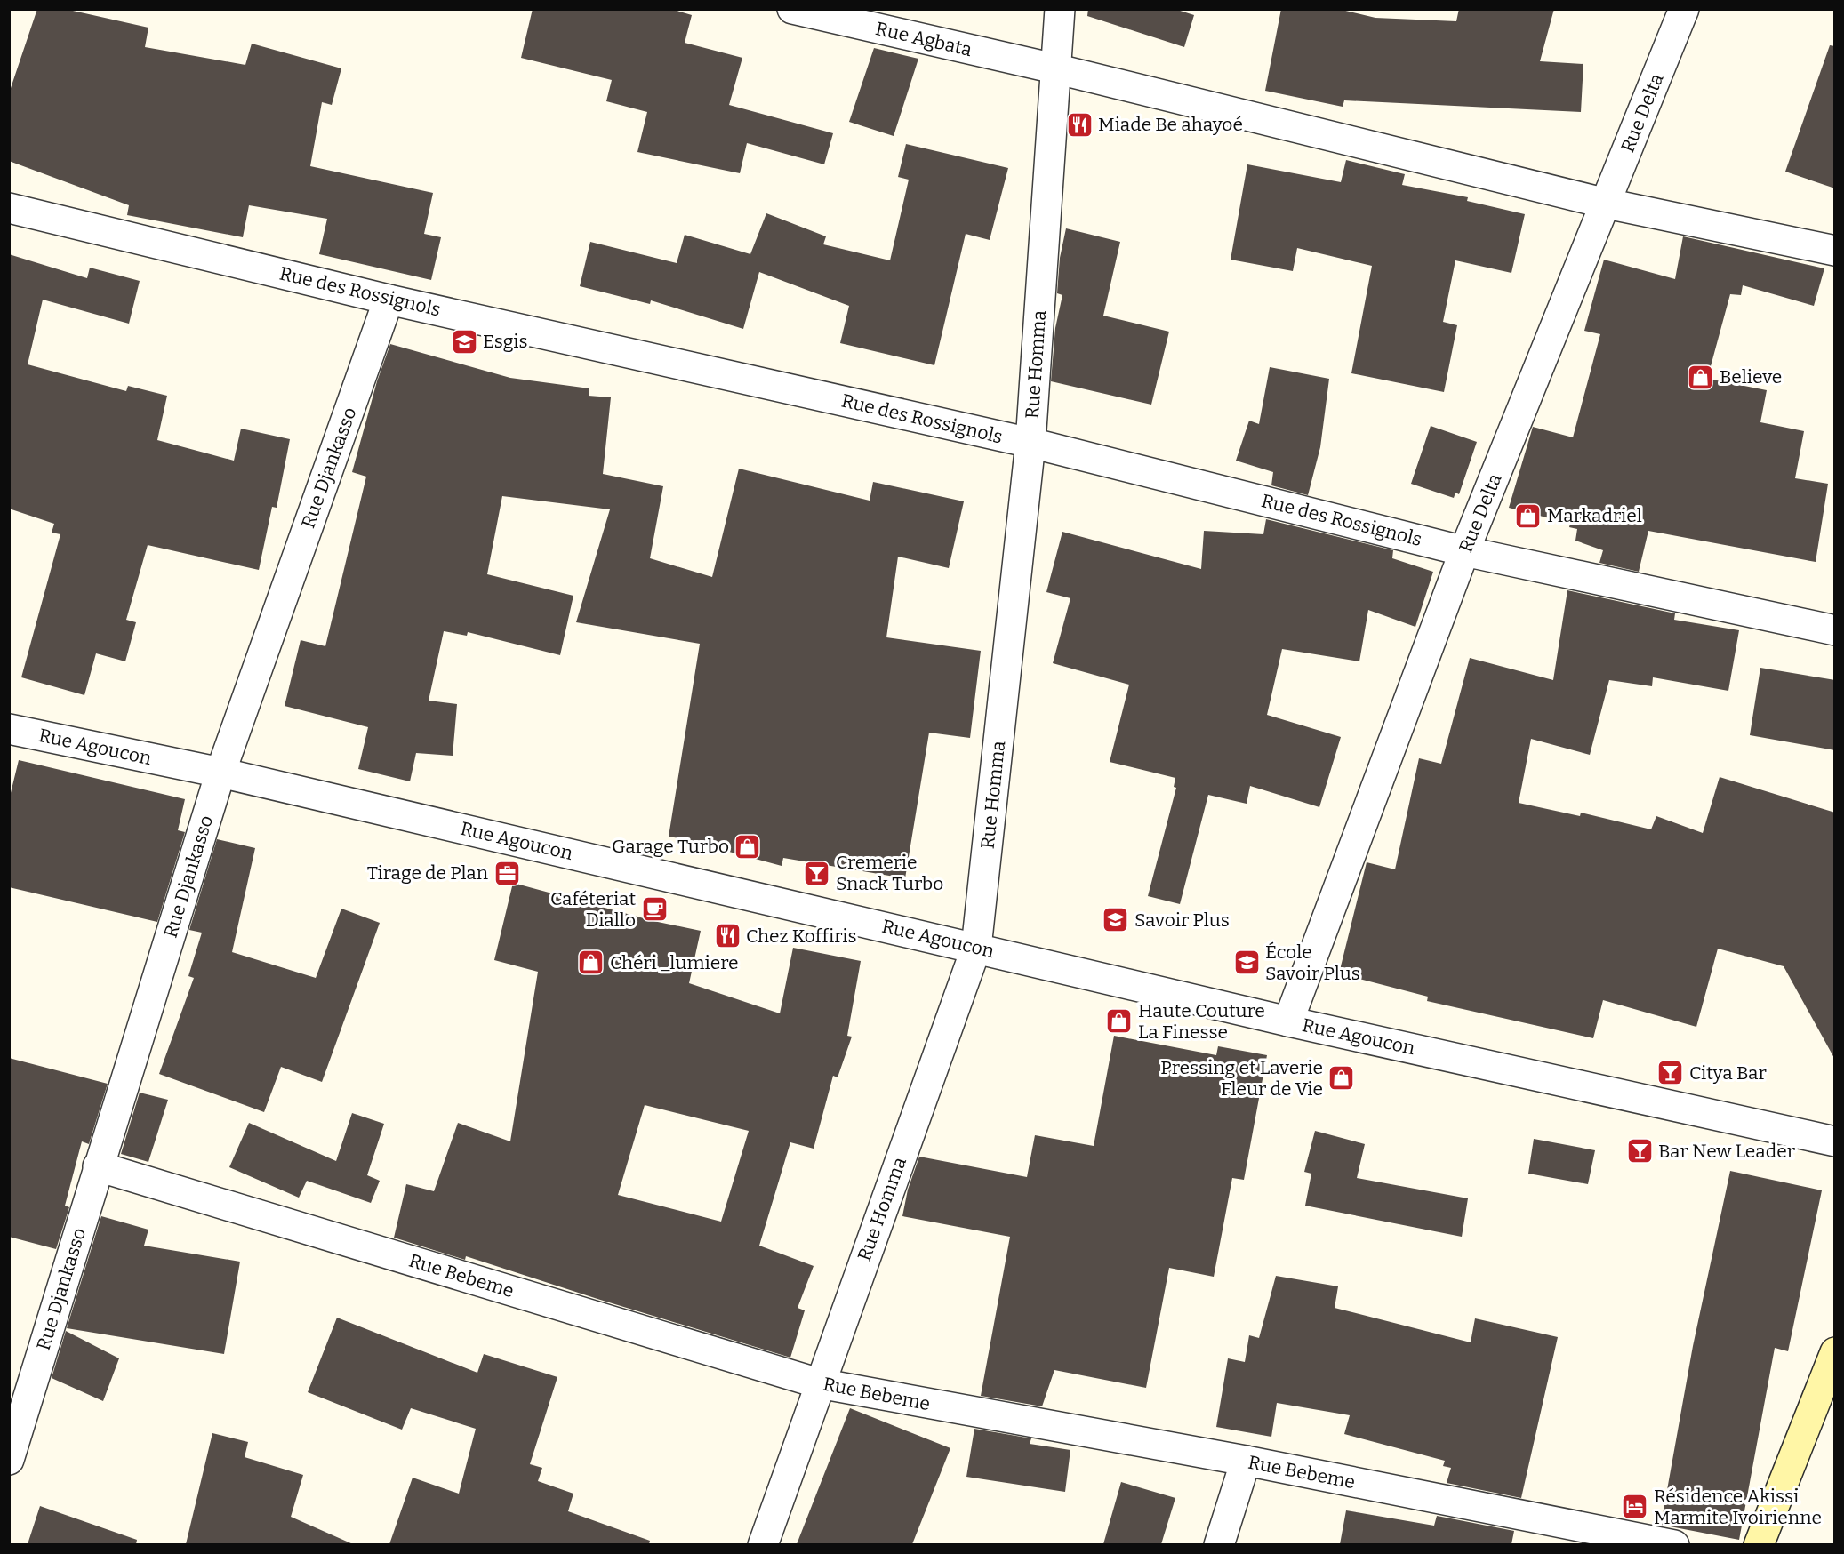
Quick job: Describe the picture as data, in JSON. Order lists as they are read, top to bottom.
{
  "streets": {
    "street": [
      "Rue Agbata",
      "Rue Delta",
      "Rue des Rossignols",
      "Rue Homma",
      "Rue Djankasso",
      "Rue Agoucon",
      "Rue Bebeme"
    ]
  },
  "crossings": [
    ["Rue Agbata", "Rue Delta"],
    ["Rue Agbata", "Rue Homma"],
    ["Rue Delta", "Rue des Rossignols"],
    ["Rue Delta", "Rue Agoucon"],
    ["Rue des Rossignols", "Rue Homma"],
    ["Rue des Rossignols", "Rue Djankasso"],
    ["Rue Homma", "Rue Agoucon"],
    ["Rue Homma", "Rue Bebeme"],
    ["Rue Djankasso", "Rue Agoucon"],
    ["Rue Djankasso", "Rue Bebeme"]
  ],
  "places": {
    "restaurant": ["Miade Be ahayoé", "Chez Koffiris"],
    "school or university": ["Esgis", "Savoir Plus", "École Savoir Plus"],
    "shop": [
      "Believe",
      "Markadriel",
      "Garage Turbo",
      "Chéri _lumiere",
      "Haute Couture La Finesse",
      "Pressing et Laverie Fleur de Vie"
    ],
    "office": ["Tirage de Plan"],
    "bar": ["Cremerie Snack Turbo", "Citya Bar", "Bar New Leader"],
    "cafe": ["Caféteriat Diallo"],
    "hotel": ["Résidence Akissi Marmite Ivoirienne"]
  }
}
